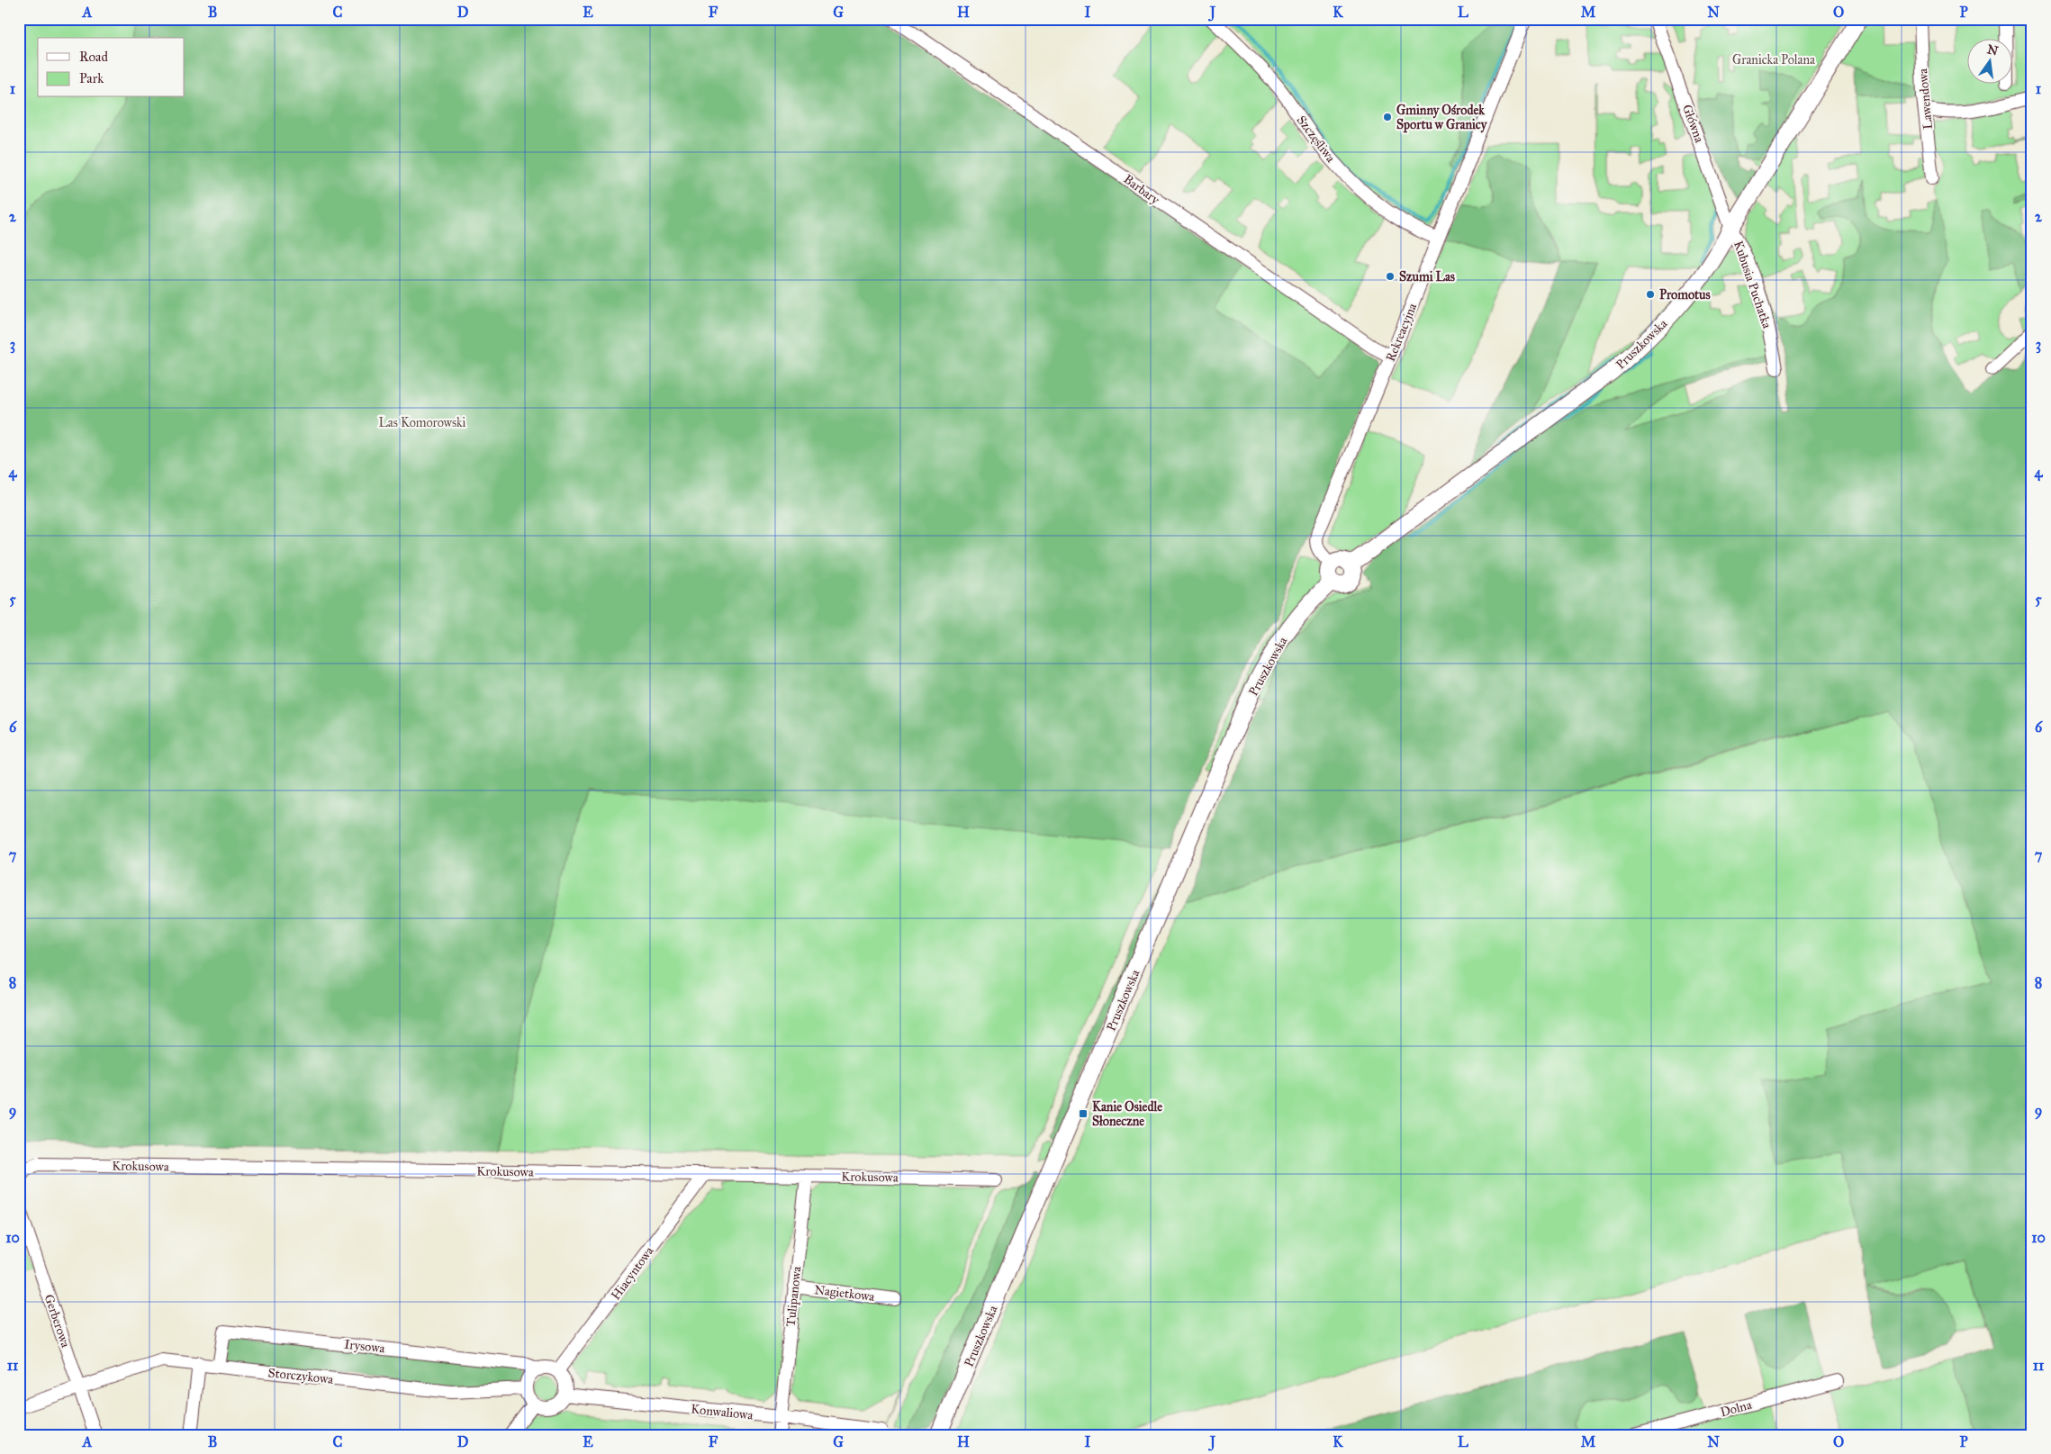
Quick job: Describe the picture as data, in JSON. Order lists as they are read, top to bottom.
{
  "streets": {
    "street": [
      "Lawendowa",
      "Główna",
      "Szczęśliwa",
      "Barbary",
      "Kubusia Puchatka",
      "Rekreacyjna",
      "Pruszkowska",
      "Krokusowa",
      "Hiacyntowa",
      "Nagietkowa",
      "Tulipanowa",
      "Gerberowa",
      "Irysowa",
      "Storczykowa",
      "Dolna",
      "Konwaliowa"
    ]
  },
  "crossings": [
    ["Główna", "Kubusia Puchatka"],
    ["Główna", "Pruszkowska"],
    ["Szczęśliwa", "Rekreacyjna"],
    ["Barbary", "Rekreacyjna"],
    ["Kubusia Puchatka", "Pruszkowska"],
    ["Rekreacyjna", "Pruszkowska"],
    ["Krokusowa", "Hiacyntowa"],
    ["Krokusowa", "Tulipanowa"],
    ["Hiacyntowa", "Irysowa"],
    ["Hiacyntowa", "Storczykowa"],
    ["Hiacyntowa", "Konwaliowa"],
    ["Nagietkowa", "Tulipanowa"],
    ["Tulipanowa", "Konwaliowa"],
    ["Gerberowa", "Storczykowa"],
    ["Irysowa", "Storczykowa"],
    ["Irysowa", "Konwaliowa"],
    ["Storczykowa", "Konwaliowa"]
  ],
  "parks": ["Granicka Polana", "Las Komorowski"],
  "places": {
    "other": ["Gminny Ośrodek Sportu w Granicy", "Szumi Las", "Promotus"],
    "transit": ["Kanie Osiedle Słoneczne"]
  },
  "legend": ["Road", "Park"],
  "north": "top",
  "grid": {
    "columns": [
      "A",
      "B",
      "C",
      "D",
      "E",
      "F",
      "G",
      "H",
      "I",
      "J",
      "K",
      "L",
      "M",
      "N",
      "O",
      "P"
    ],
    "rows": [
      "1",
      "2",
      "3",
      "4",
      "5",
      "6",
      "7",
      "8",
      "9",
      "10",
      "11"
    ]
  }
}
